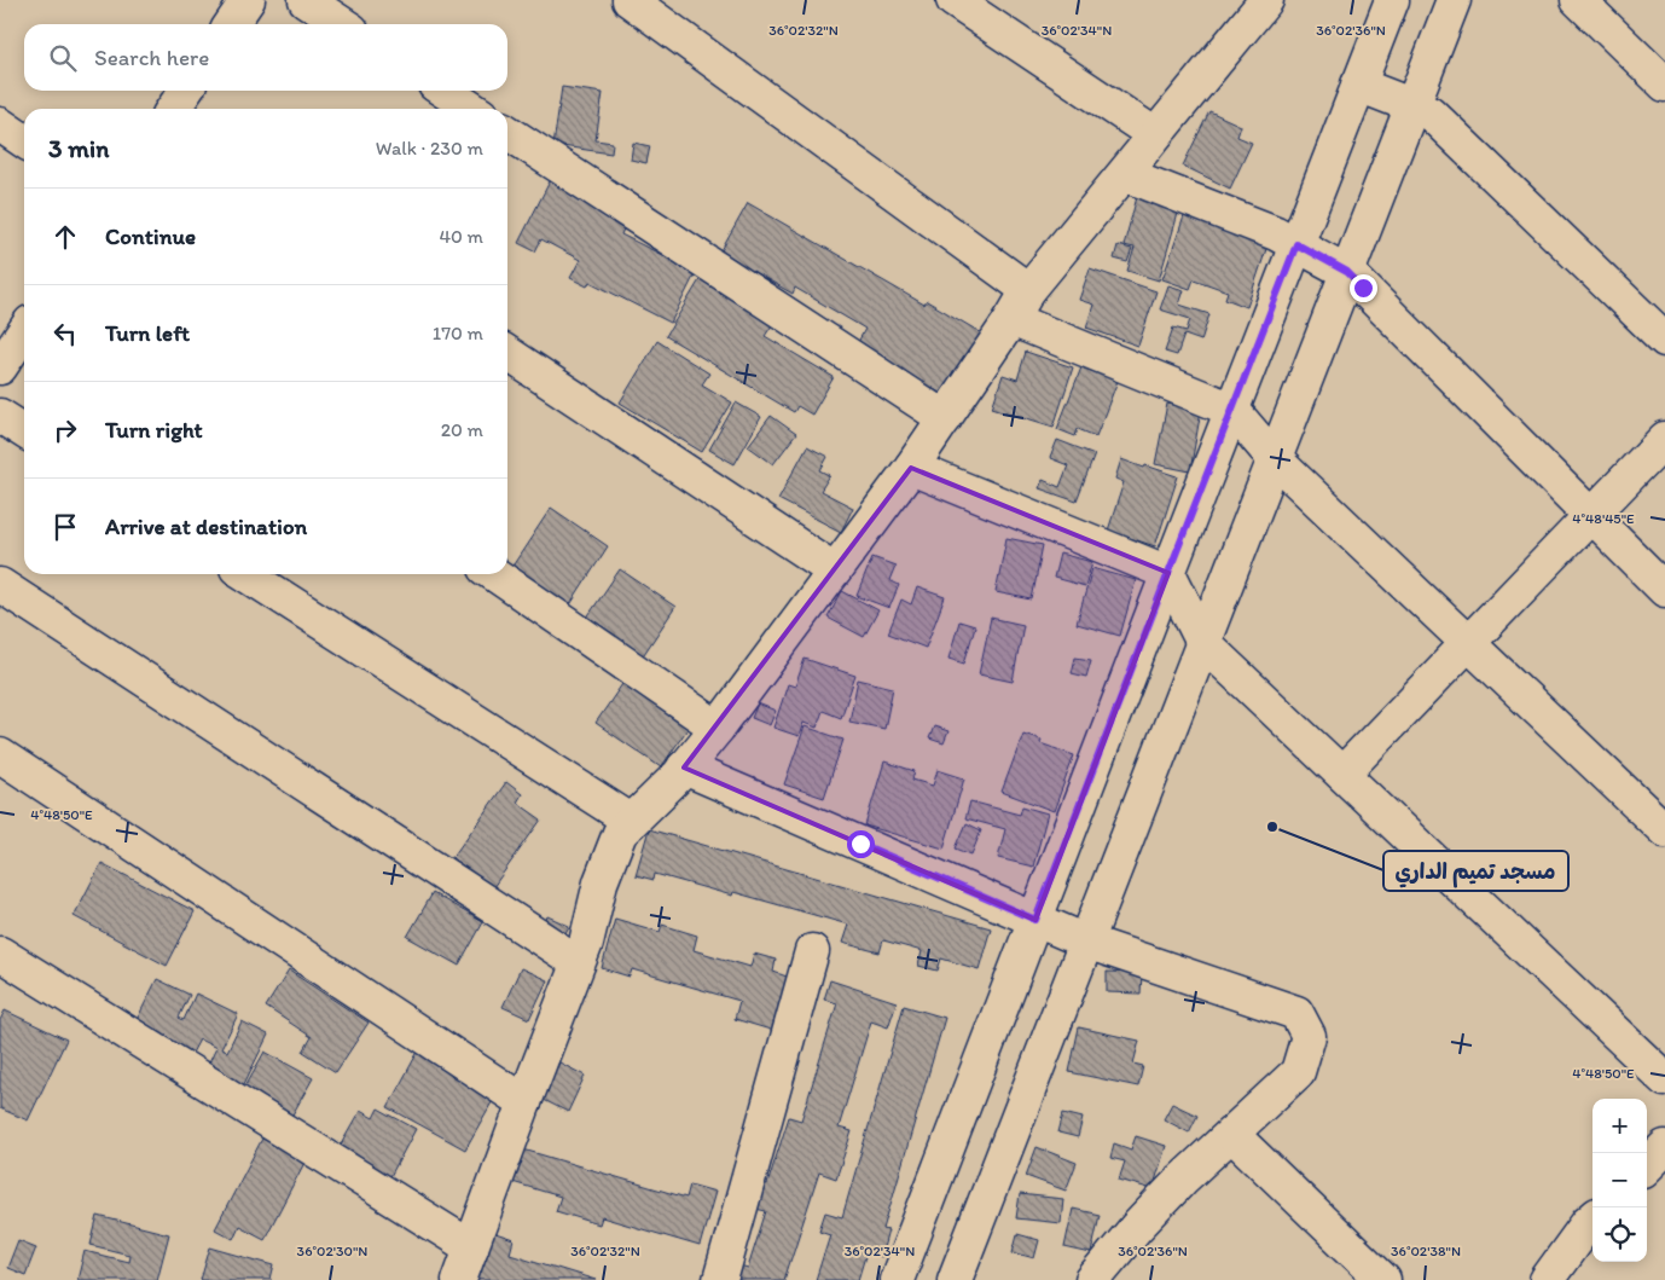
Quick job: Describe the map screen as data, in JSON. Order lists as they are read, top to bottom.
{
  "places": ["مسجد تميم الداري"],
  "page": {
    "search": "Search here",
    "heading": ["3 min", "Walk · 230 m"],
    "list": [
      ["Continue", "40 m"],
      ["Turn left", "170 m"],
      ["Turn right", "20 m"],
      "Arrive at destination"
    ],
    "map_buttons": ["+", "−"]
  },
  "coordinates": [
    "36°02'32\"N",
    "36°02'34\"N",
    "36°02'36\"N",
    "4°48'45\"E",
    "4°48'50\"E",
    "36°02'30\"N",
    "36°02'38\"N"
  ]
}
